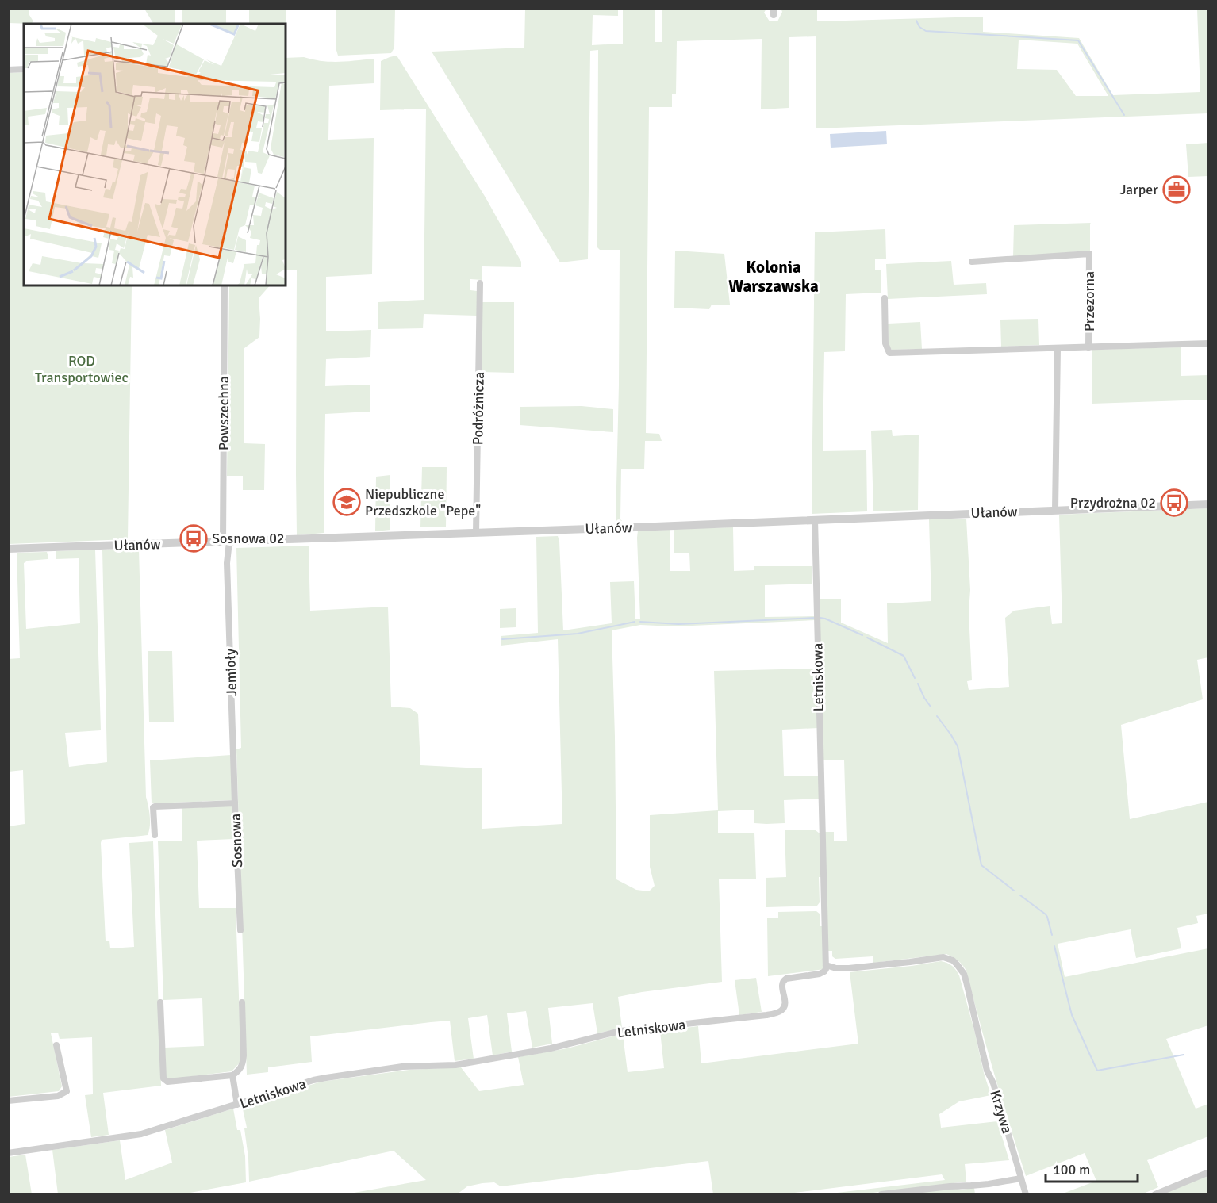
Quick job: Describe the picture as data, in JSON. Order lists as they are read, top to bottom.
{
  "streets": {
    "street": [
      "Przezorna",
      "Podróżnicza",
      "Powszechna",
      "Ułanów",
      "Jemioły",
      "Letniskowa",
      "Sosnowa",
      "Krzywa"
    ]
  },
  "crossings": [
    ["Podróżnicza", "Ułanów"],
    ["Powszechna", "Ułanów"],
    ["Powszechna", "Jemioły"],
    ["Ułanów", "Jemioły"],
    ["Ułanów", "Letniskowa"],
    ["Jemioły", "Sosnowa"],
    ["Letniskowa", "Krzywa"]
  ],
  "districts": ["Kolonia Warszawska"],
  "parks": ["ROD Transportowiec"],
  "places": {
    "office": ["Jarper"],
    "school or university": ["Niepubliczne Przedszkole \"Pepe\""],
    "bus stop": ["Przydrożna 02", "Sosnowa 02"]
  },
  "scale_bar": "100 m"
}
